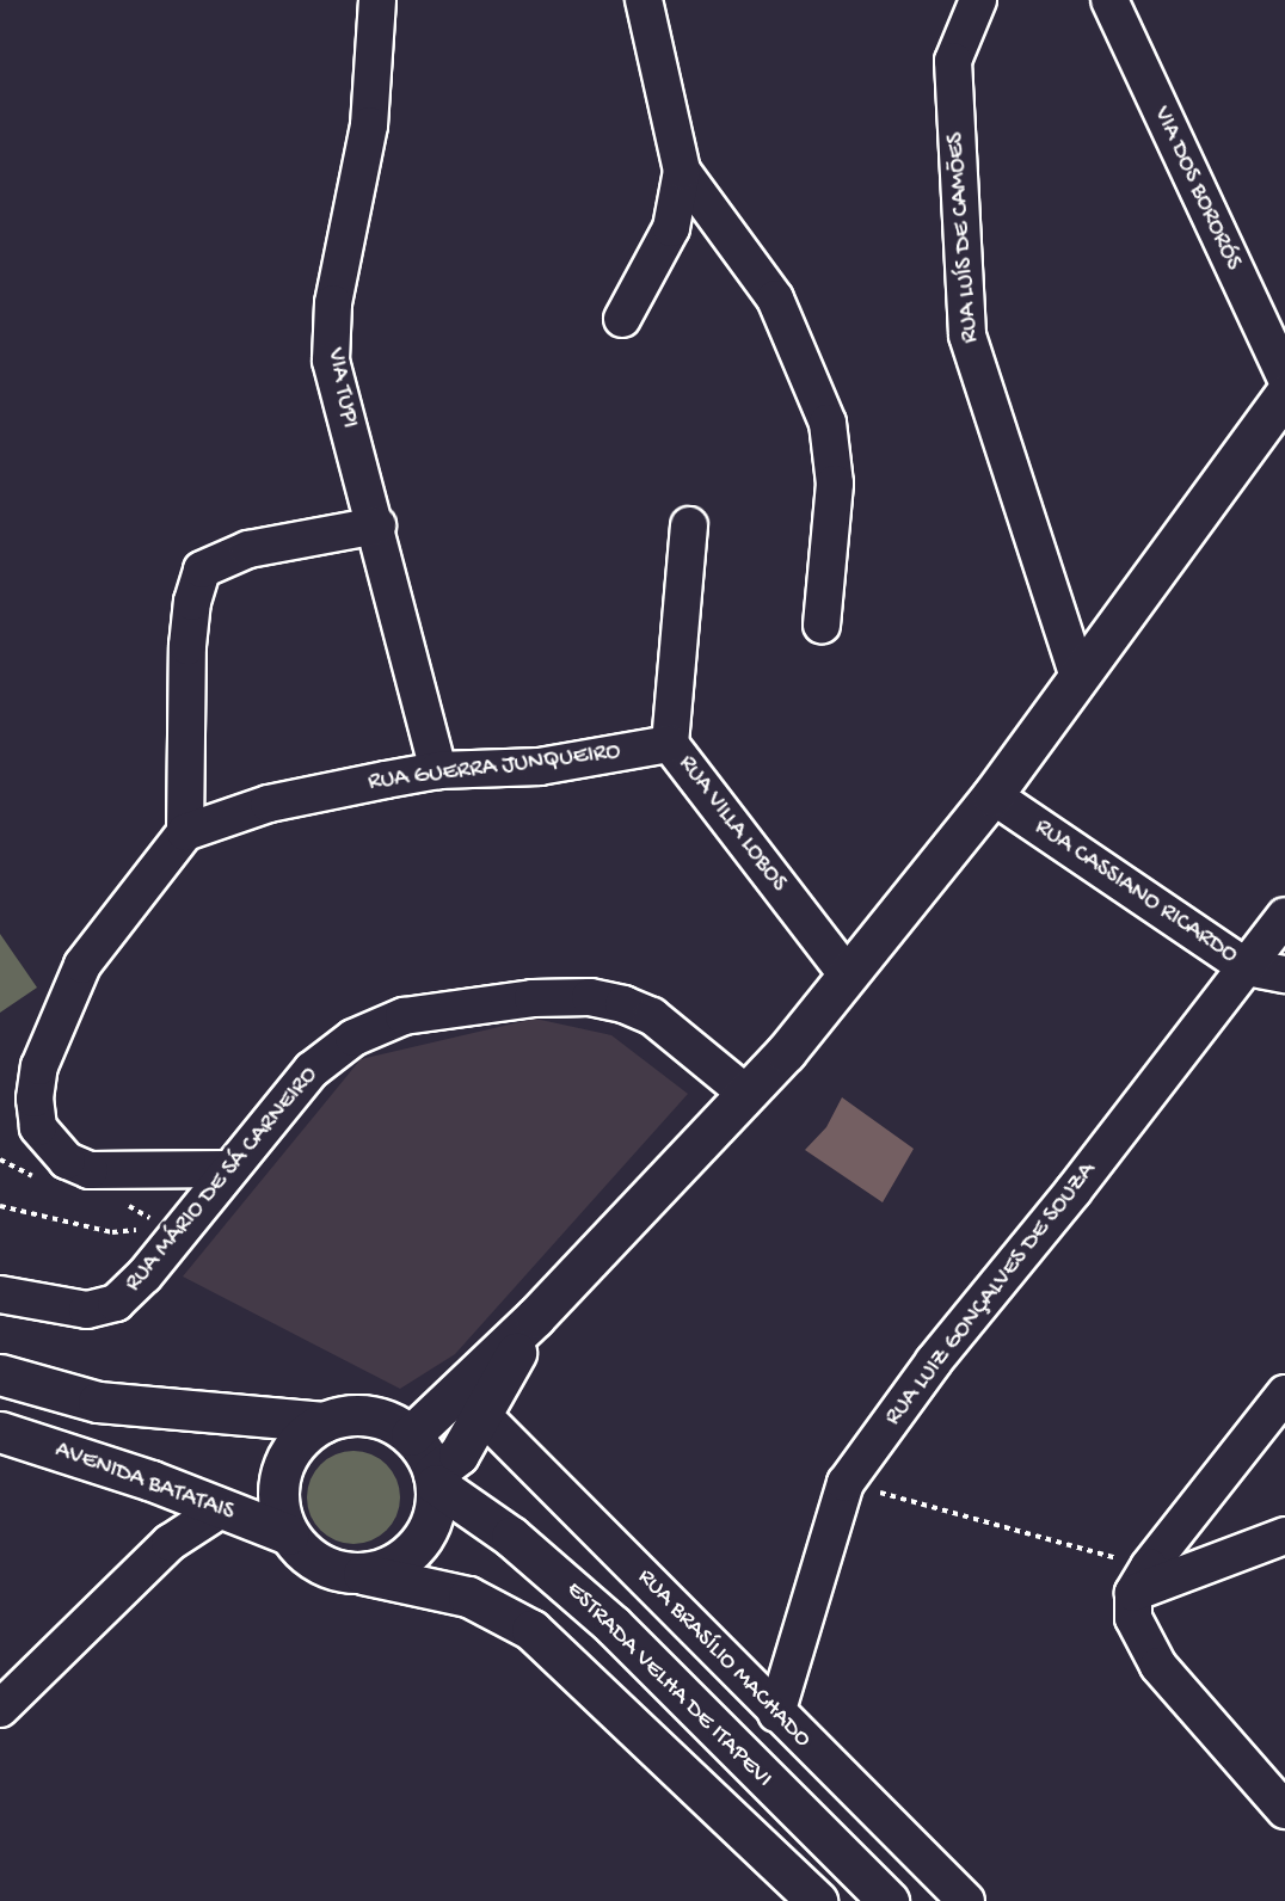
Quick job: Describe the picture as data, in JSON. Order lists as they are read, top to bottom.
{
  "streets": {
    "main road": ["AVENIDA BATATAIS", "ESTRADA VELHA DE ITAPEVI"],
    "street": [
      "VIA DOS BORORÓS",
      "RUA LUÍS DE CAMÕES",
      "VIA TUPI",
      "RUA GUERRA JUNQUEIRO",
      "RUA VILLA LOBOS",
      "RUA CASSIANO RICARDO",
      "RUA MÁRIO DE SÁ CARNEIRO",
      "RUA LUIZ GONÇALVES DE SOUZA",
      "RUA BRASÍLIO MACHADO"
    ]
  },
  "crossings": [
    ["VIA TUPI", "RUA GUERRA JUNQUEIRO"],
    ["RUA GUERRA JUNQUEIRO", "RUA VILLA LOBOS"],
    ["RUA CASSIANO RICARDO", "RUA LUIZ GONÇALVES DE SOUZA"],
    ["RUA LUIZ GONÇALVES DE SOUZA", "RUA BRASÍLIO MACHADO"],
    ["AVENIDA BATATAIS", "ESTRADA VELHA DE ITAPEVI"]
  ]
}
